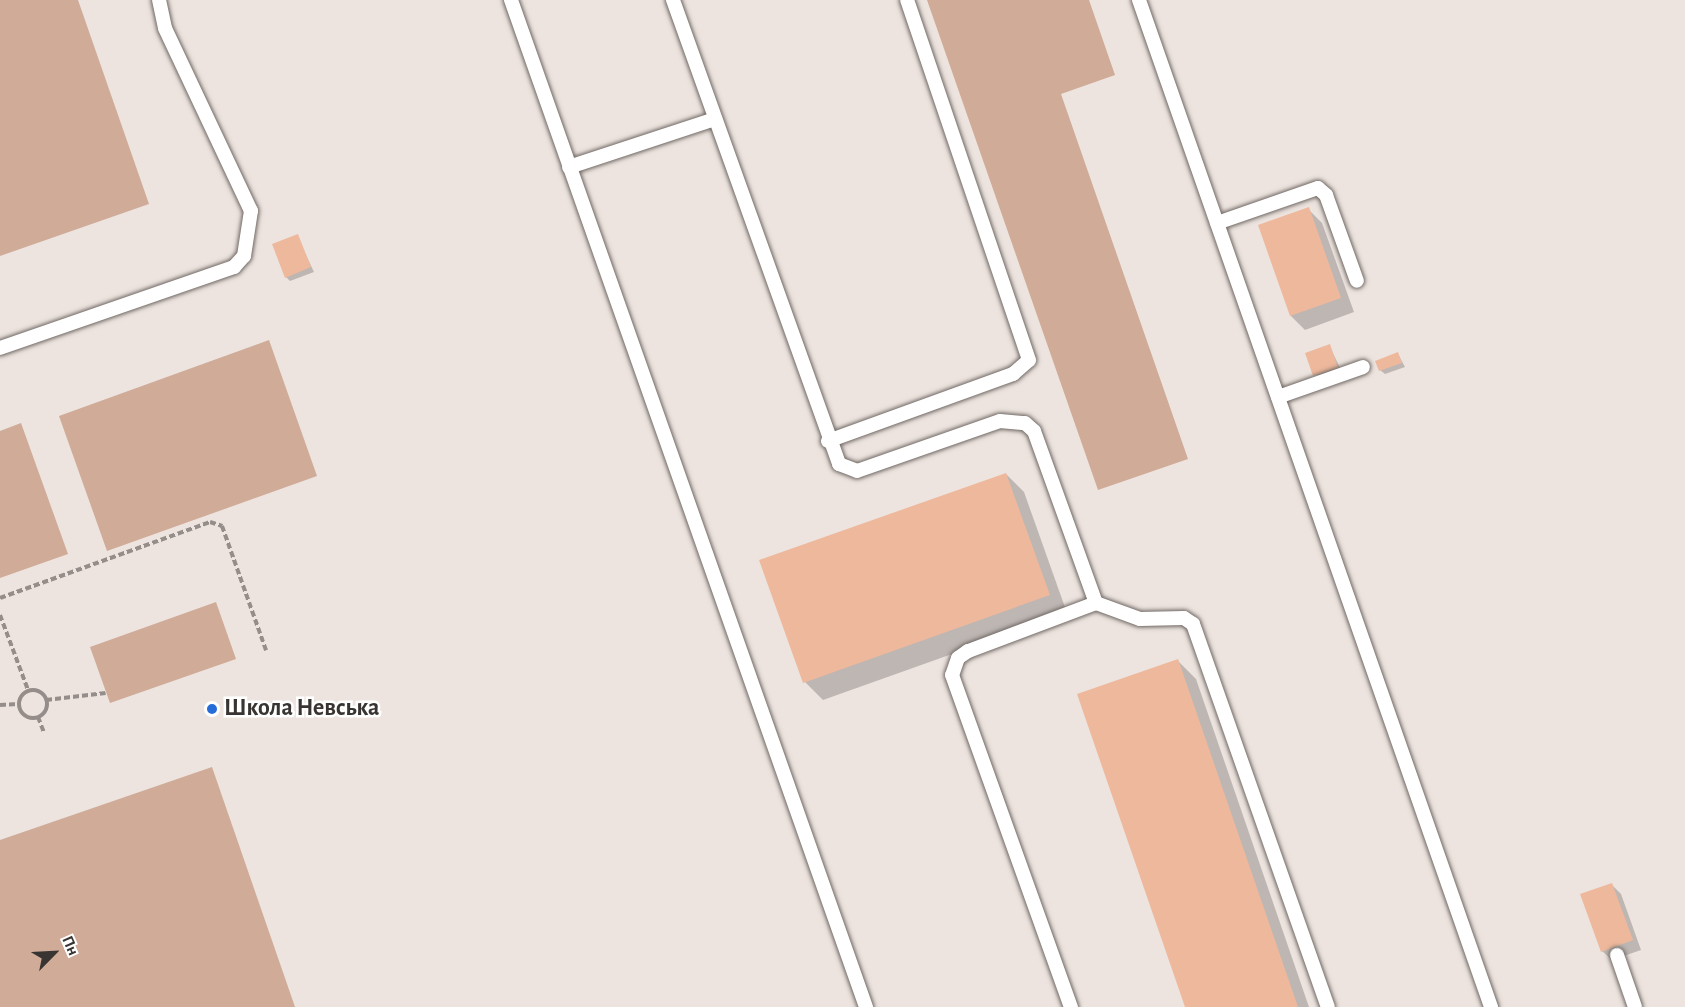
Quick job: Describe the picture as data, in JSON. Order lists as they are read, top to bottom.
{
  "places": ["Школа Невська"],
  "north": "top right"
}
